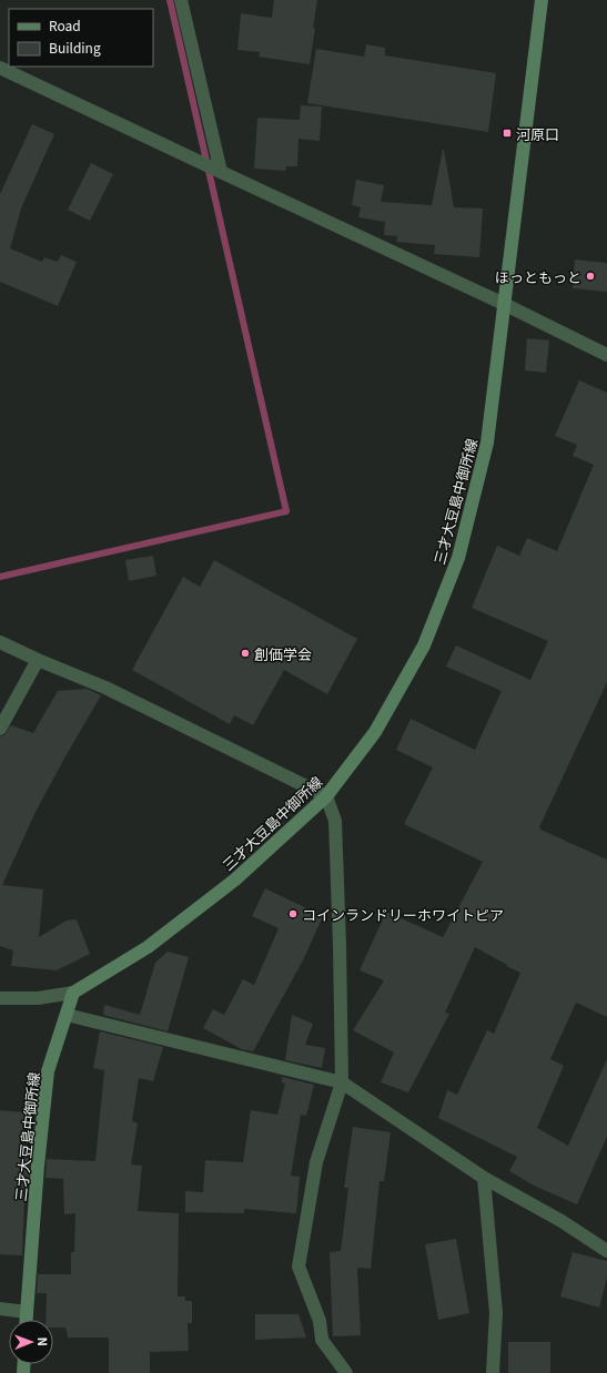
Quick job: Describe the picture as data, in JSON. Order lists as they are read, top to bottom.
{
  "streets": {
    "main road": ["三才大豆島中御所線"]
  },
  "places": {
    "transit": ["河原口"],
    "other": ["ほっともっと", "創価学会", "コインランドリーホワイトピア"]
  },
  "legend": ["Road", "Building"],
  "north": "right"
}
